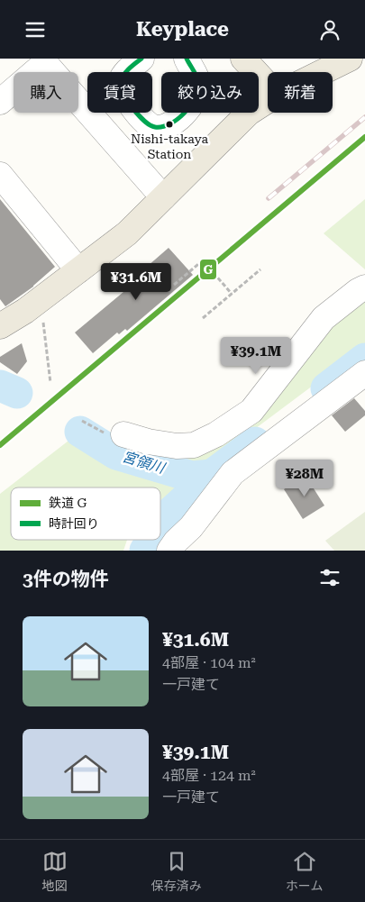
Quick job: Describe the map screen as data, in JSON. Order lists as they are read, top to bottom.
{
  "water": ["宮領川"],
  "places": ["Nishi-takaya Station"],
  "lines": ["transit line 時計回り", "rail line G"],
  "legend": ["鉄道 G", "時計回り"],
  "page": {
    "header": "Keyplace",
    "chip": [
      "購入",
      "賃貸",
      "絞り込み",
      "新着"
    ],
    "price": ["¥31.6M", "¥39.1M", "¥28M"],
    "heading": "3件の物件",
    "list": [
      {
        "name": "¥31.6M",
        "note": "4部屋 · 104 m² · 一戸建て"
      },
      {
        "name": "¥39.1M",
        "note": "4部屋 · 124 m² · 一戸建て"
      }
    ],
    "tabs": ["地図", "保存済み", "ホーム"]
  }
}
